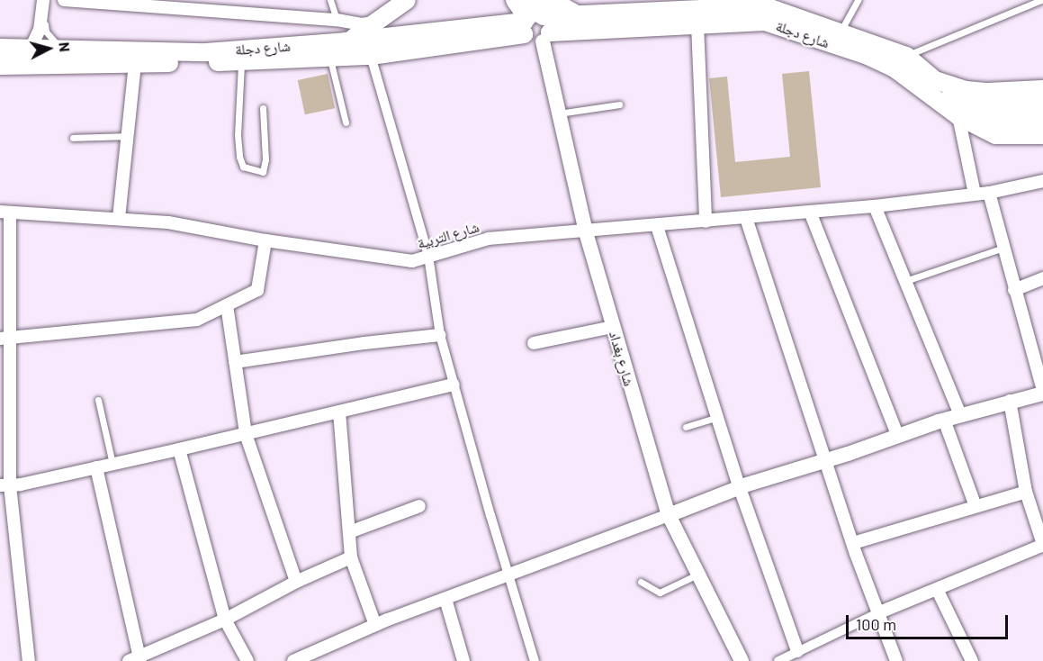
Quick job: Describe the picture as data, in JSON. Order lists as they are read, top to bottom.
{
  "streets": {
    "main road": ["شارع دجلة"],
    "street": ["شارع التربية", "شارع بغداد"]
  },
  "crossings": [
    ["شارع دجلة", "شارع بغداد"],
    ["شارع التربية", "شارع بغداد"]
  ],
  "scale_bar": "100 m",
  "north": "right"
}
